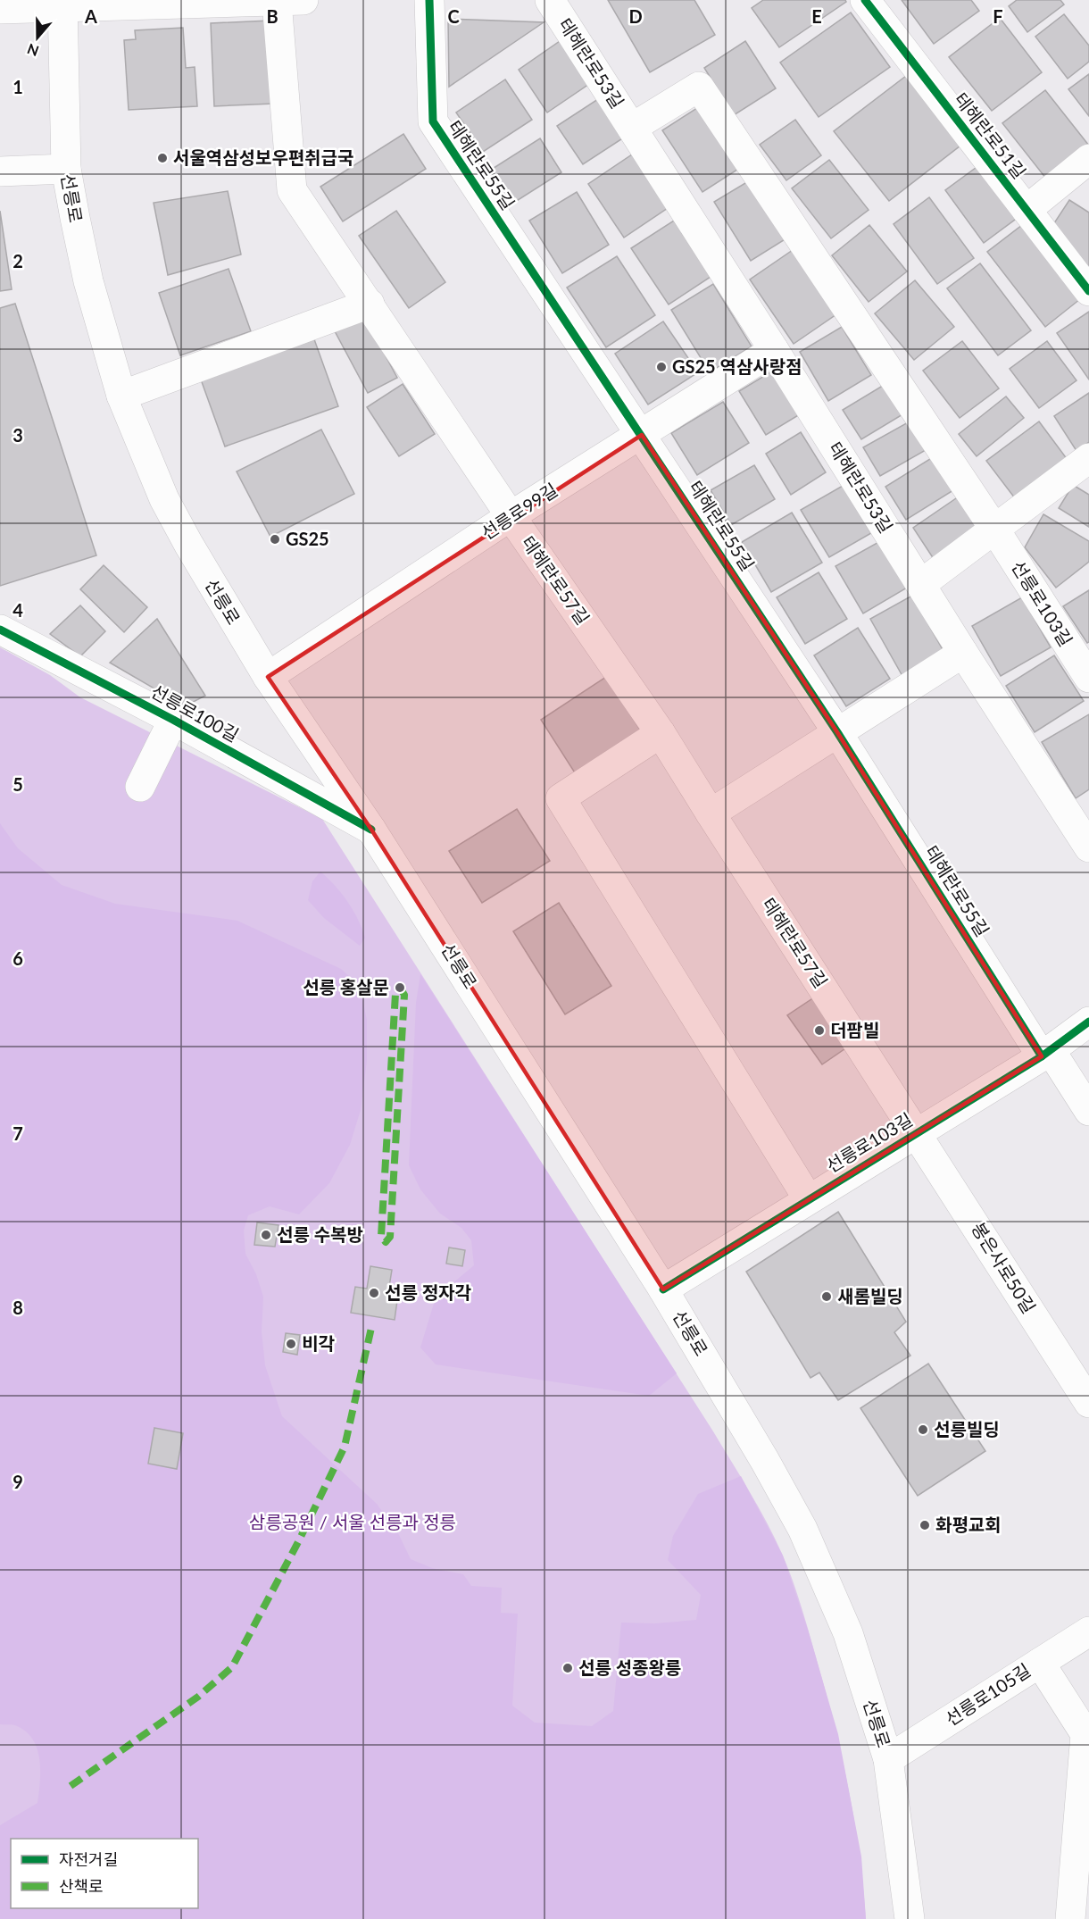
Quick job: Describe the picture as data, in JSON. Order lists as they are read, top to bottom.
{
  "streets": {
    "street": [
      "테헤란로53길",
      "테헤란로51길",
      "테헤란로55길",
      "선릉로",
      "선릉로99길",
      "테헤란로57길",
      "선릉로103길",
      "선릉로100길",
      "봉은사로50길",
      "선릉로105길"
    ]
  },
  "crossings": [
    ["테헤란로53길", "선릉로99길"],
    ["테헤란로53길", "선릉로103길"],
    ["테헤란로55길", "선릉로99길"],
    ["테헤란로55길", "선릉로103길"],
    ["선릉로", "선릉로99길"],
    ["선릉로", "선릉로103길"],
    ["선릉로", "선릉로100길"],
    ["선릉로", "선릉로105길"],
    ["선릉로99길", "테헤란로57길"],
    ["테헤란로57길", "선릉로103길"],
    ["테헤란로57길", "봉은사로50길"],
    ["선릉로103길", "봉은사로50길"]
  ],
  "parks": ["삼릉공원 / 서울 선릉과 정릉"],
  "places": [
    "서울역삼성보우편취급국",
    "GS25 역삼사랑점",
    "GS25",
    "선릉 홍살문",
    "더팜빌",
    "선릉 수복방",
    "선릉 정자각",
    "새롬빌딩",
    "비각",
    "선릉빌딩",
    "화평교회",
    "선릉 성종왕릉"
  ],
  "legend": ["자전거길", "산책로"],
  "north": "bottom",
  "grid": {
    "columns": [
      "A",
      "B",
      "C",
      "D",
      "E",
      "F"
    ],
    "rows": [
      "1",
      "2",
      "3",
      "4",
      "5",
      "6",
      "7",
      "8",
      "9"
    ]
  }
}
